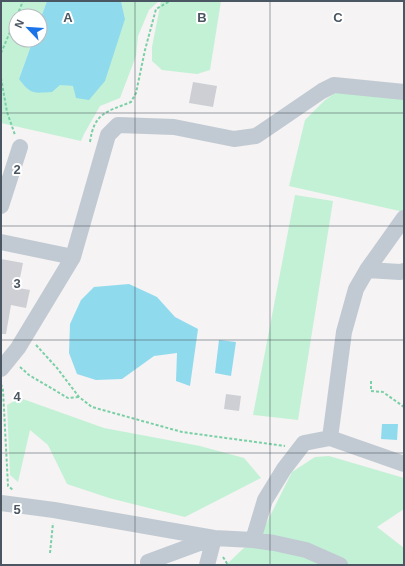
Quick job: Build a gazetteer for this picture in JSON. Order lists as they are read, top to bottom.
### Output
{
  "north": "top left",
  "grid": {
    "columns": ["A", "B", "C"],
    "rows": [
      "2",
      "3",
      "4",
      "5"
    ]
  }
}
